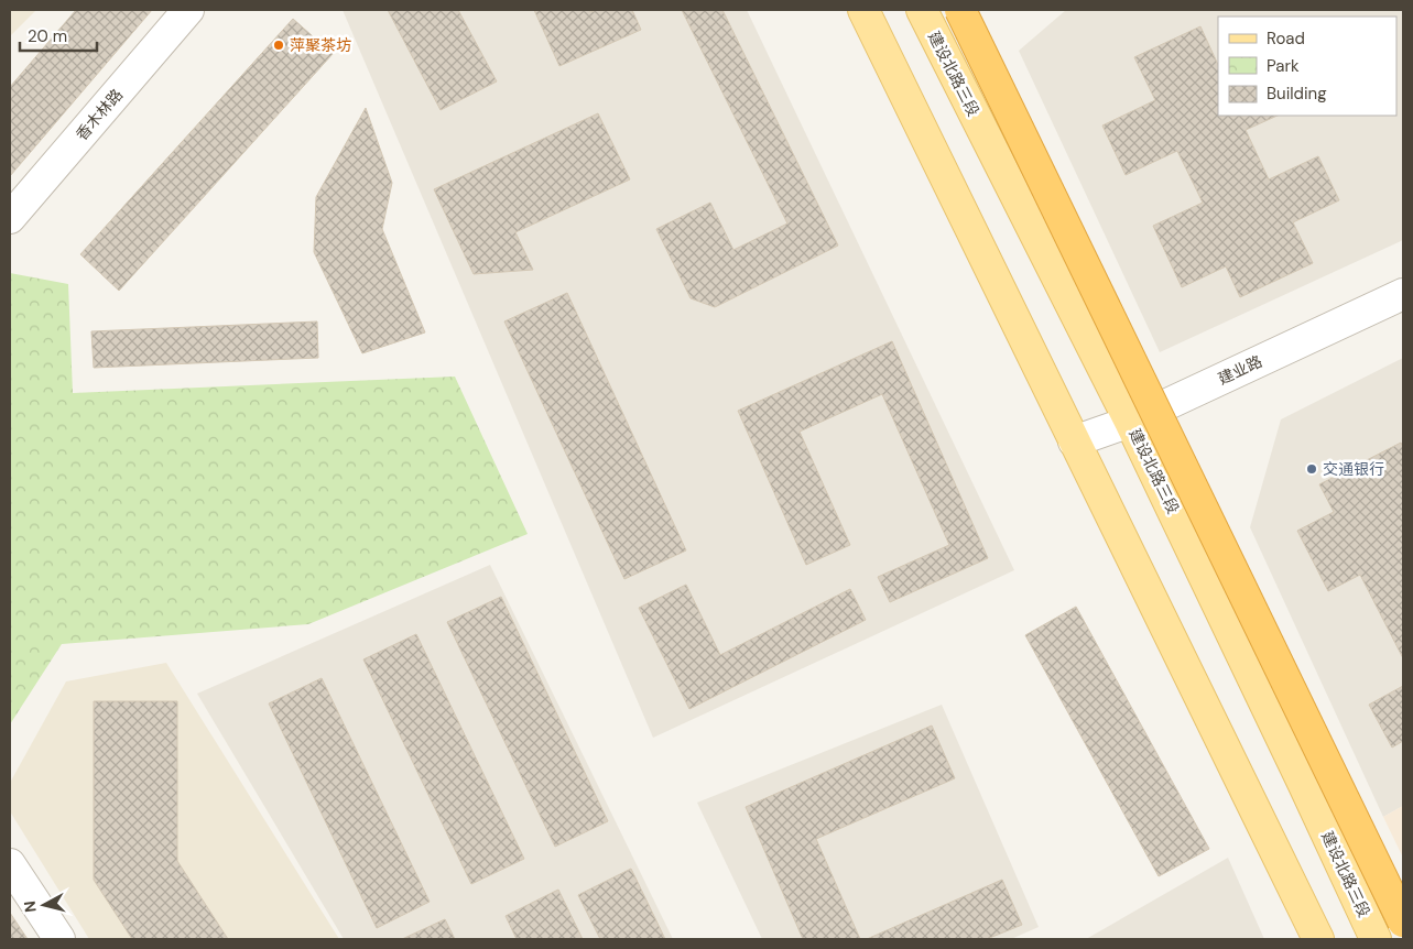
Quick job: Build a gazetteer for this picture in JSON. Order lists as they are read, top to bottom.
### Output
{
  "streets": {
    "main road": ["建设北路三段"],
    "street": ["香木林路", "建业路"]
  },
  "crossings": [
    ["建设北路三段", "建业路"]
  ],
  "places": ["萍聚茶坊", "交通银行"],
  "legend": ["Road", "Park", "Building"],
  "scale_bar": "20 m",
  "north": "left"
}
